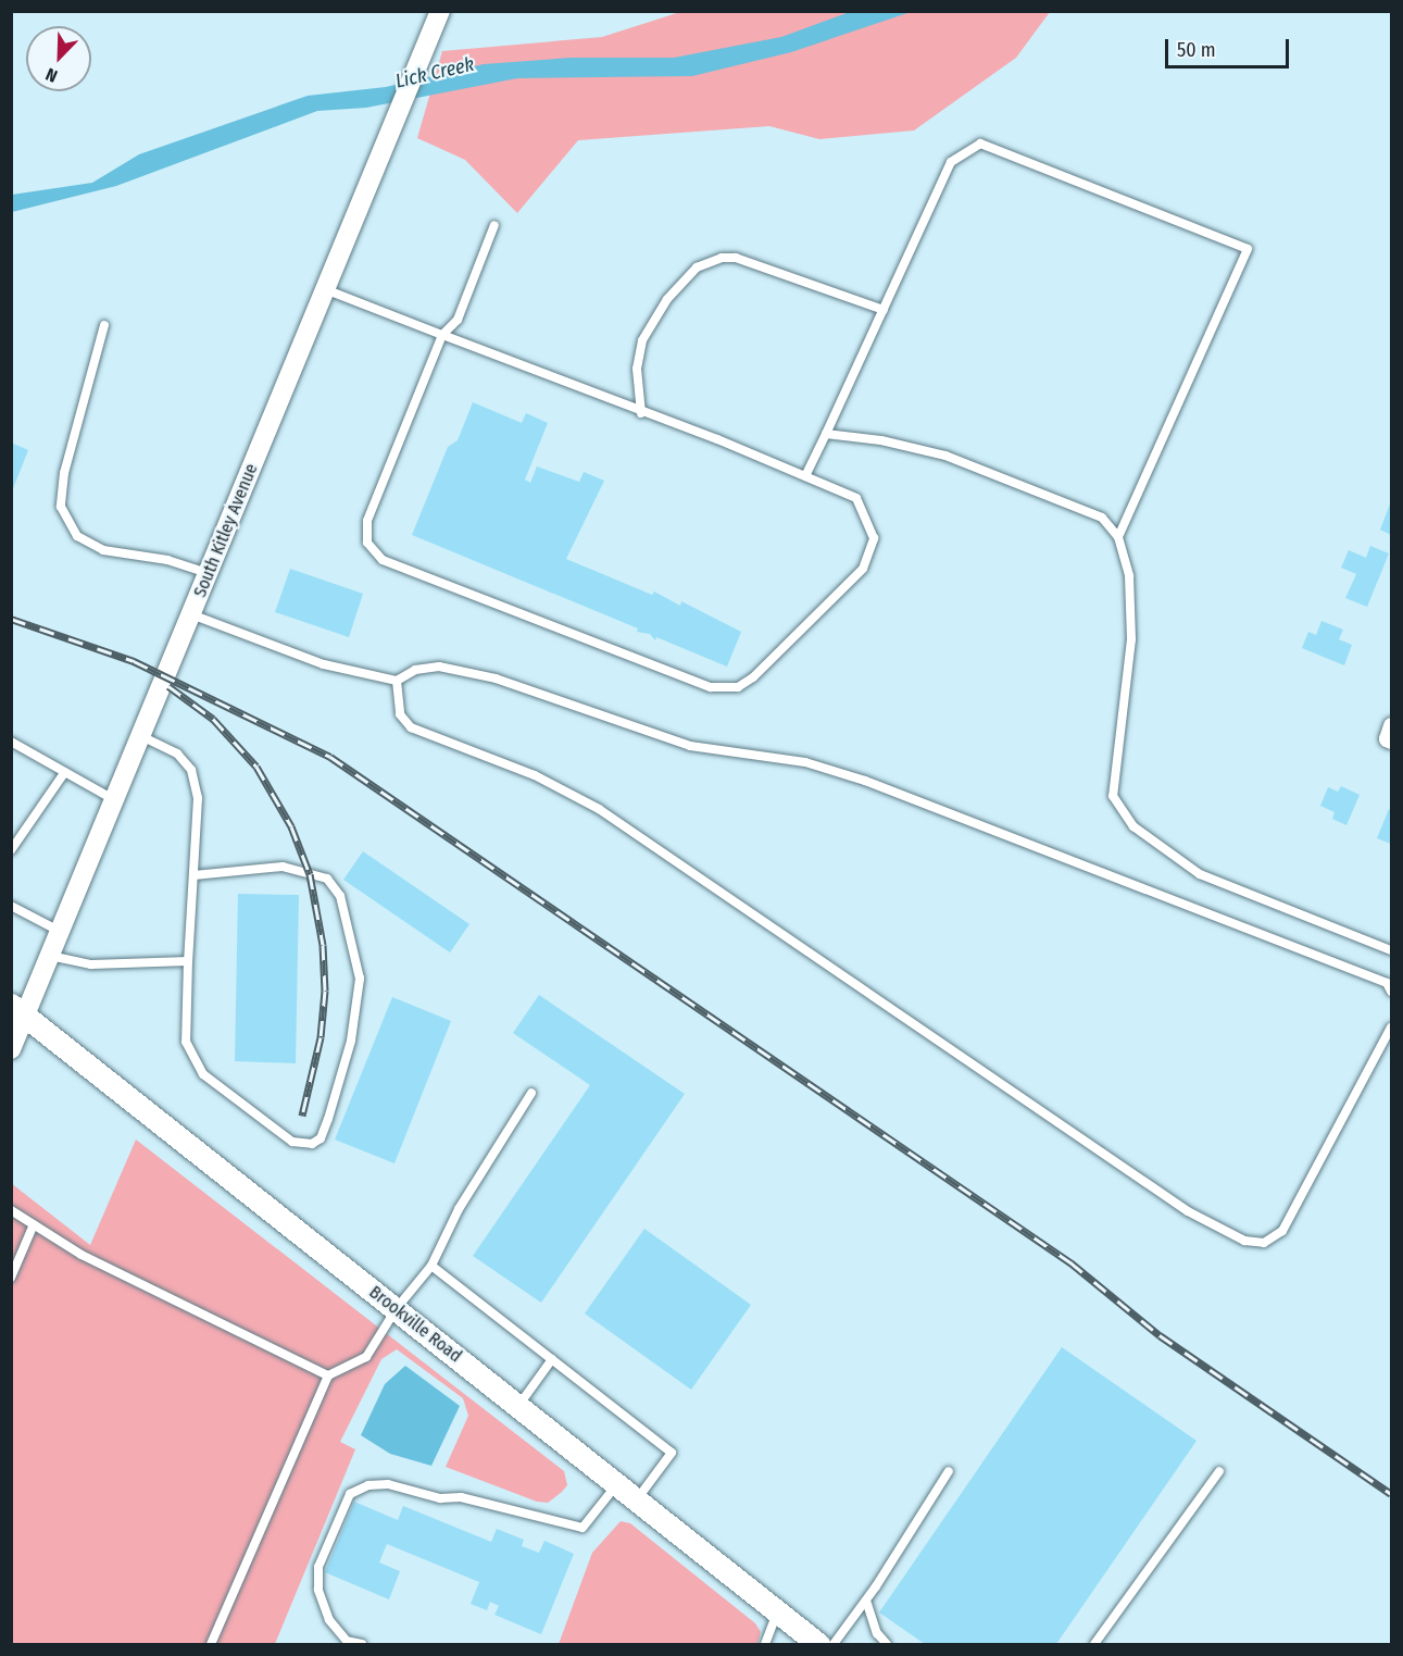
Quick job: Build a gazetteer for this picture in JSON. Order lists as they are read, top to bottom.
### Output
{
  "streets": {
    "main road": ["Brookville Road"],
    "street": ["South Kitley Avenue"]
  },
  "crossings": [
    ["South Kitley Avenue", "Brookville Road"]
  ],
  "water": ["Lick Creek"],
  "scale_bar": "50 m",
  "north": "bottom left"
}
